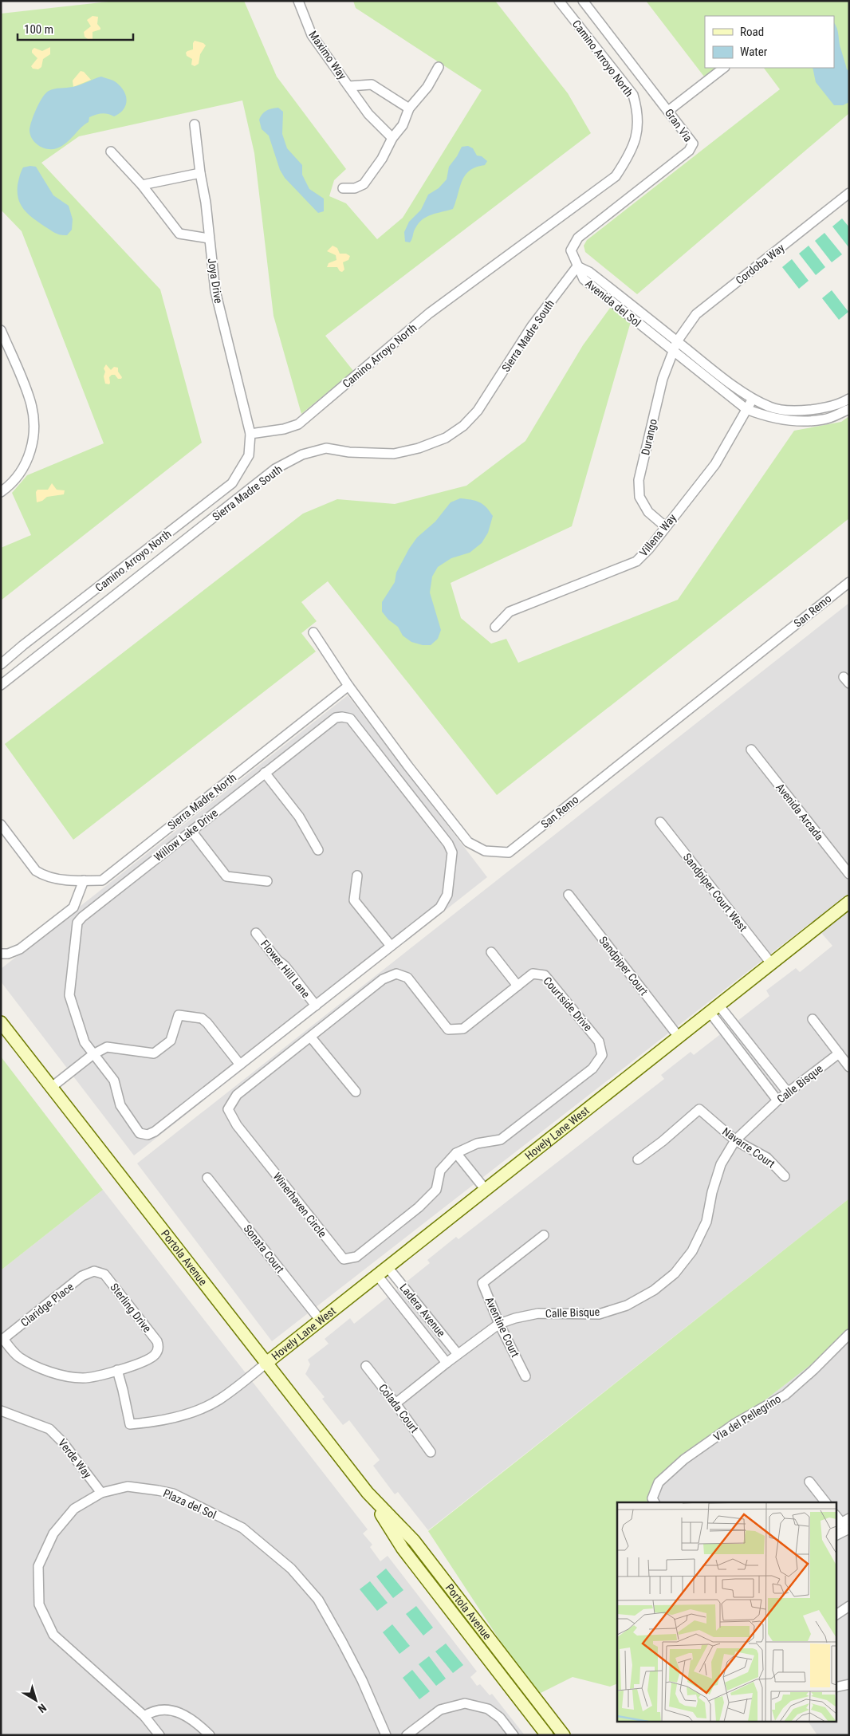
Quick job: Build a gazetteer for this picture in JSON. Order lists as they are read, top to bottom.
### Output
{
  "streets": {
    "main road": ["Hovely Lane West", "Portola Avenue"],
    "street": [
      "Maximo Way",
      "Camino Arroyo North",
      "Gran Via",
      "Cordoba Way",
      "Joya Drive",
      "Avenida del Sol",
      "Sierra Madre South",
      "Durango",
      "Villena Way",
      "San Remo",
      "Sierra Madre North",
      "Avenida Arcada",
      "Willow Lake Drive",
      "Sandpiper Court West",
      "Sandpiper Court",
      "Flower Hill Lane",
      "Courtside Drive",
      "Calle Bisque",
      "Navarre Court",
      "Winerhaven Circle",
      "Sonata Court",
      "Claridge Place",
      "Sterling Drive",
      "Ladera Avenue",
      "Aventine Court",
      "Colada Court",
      "Via del Pellegrino",
      "Verde Way",
      "Plaza del Sol"
    ]
  },
  "crossings": [
    ["Camino Arroyo North", "Joya Drive"],
    ["Gran Via", "Avenida del Sol"],
    ["Gran Via", "Sierra Madre South"],
    ["Cordoba Way", "Avenida del Sol"],
    ["Cordoba Way", "Durango"],
    ["Avenida del Sol", "Sierra Madre South"],
    ["Avenida del Sol", "Durango"],
    ["Avenida del Sol", "Villena Way"],
    ["Durango", "Villena Way"],
    ["San Remo", "Sierra Madre North"],
    ["Willow Lake Drive", "Flower Hill Lane"],
    ["Sandpiper Court West", "Hovely Lane West"],
    ["Sandpiper Court", "Hovely Lane West"],
    ["Courtside Drive", "Winerhaven Circle"],
    ["Calle Bisque", "Navarre Court"],
    ["Calle Bisque", "Ladera Avenue"],
    ["Calle Bisque", "Aventine Court"],
    ["Calle Bisque", "Colada Court"],
    ["Hovely Lane West", "Sonata Court"],
    ["Hovely Lane West", "Portola Avenue"],
    ["Hovely Lane West", "Ladera Avenue"],
    ["Claridge Place", "Sterling Drive"],
    ["Verde Way", "Plaza del Sol"]
  ],
  "legend": ["Road", "Water"],
  "scale_bar": "100 m",
  "north": "bottom right"
}
